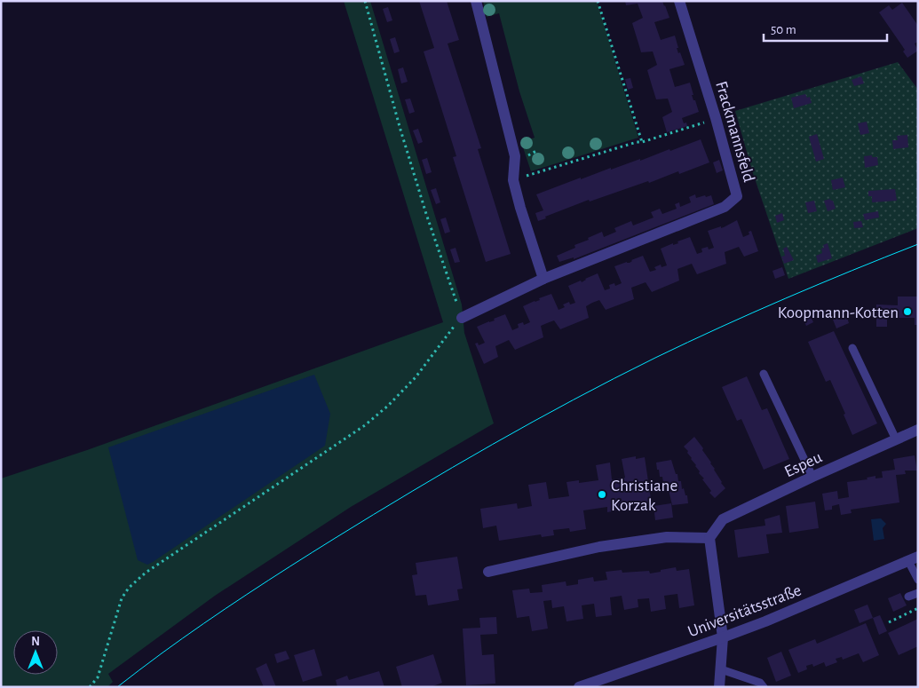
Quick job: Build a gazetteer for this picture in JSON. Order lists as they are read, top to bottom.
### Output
{
  "streets": {
    "street": ["Frackmannsfeld", "Espeu", "Universitätsstraße"]
  },
  "places": ["Koopmann-Kotten", "Christiane Korzak"],
  "scale_bar": "50 m",
  "north": "top"
}
